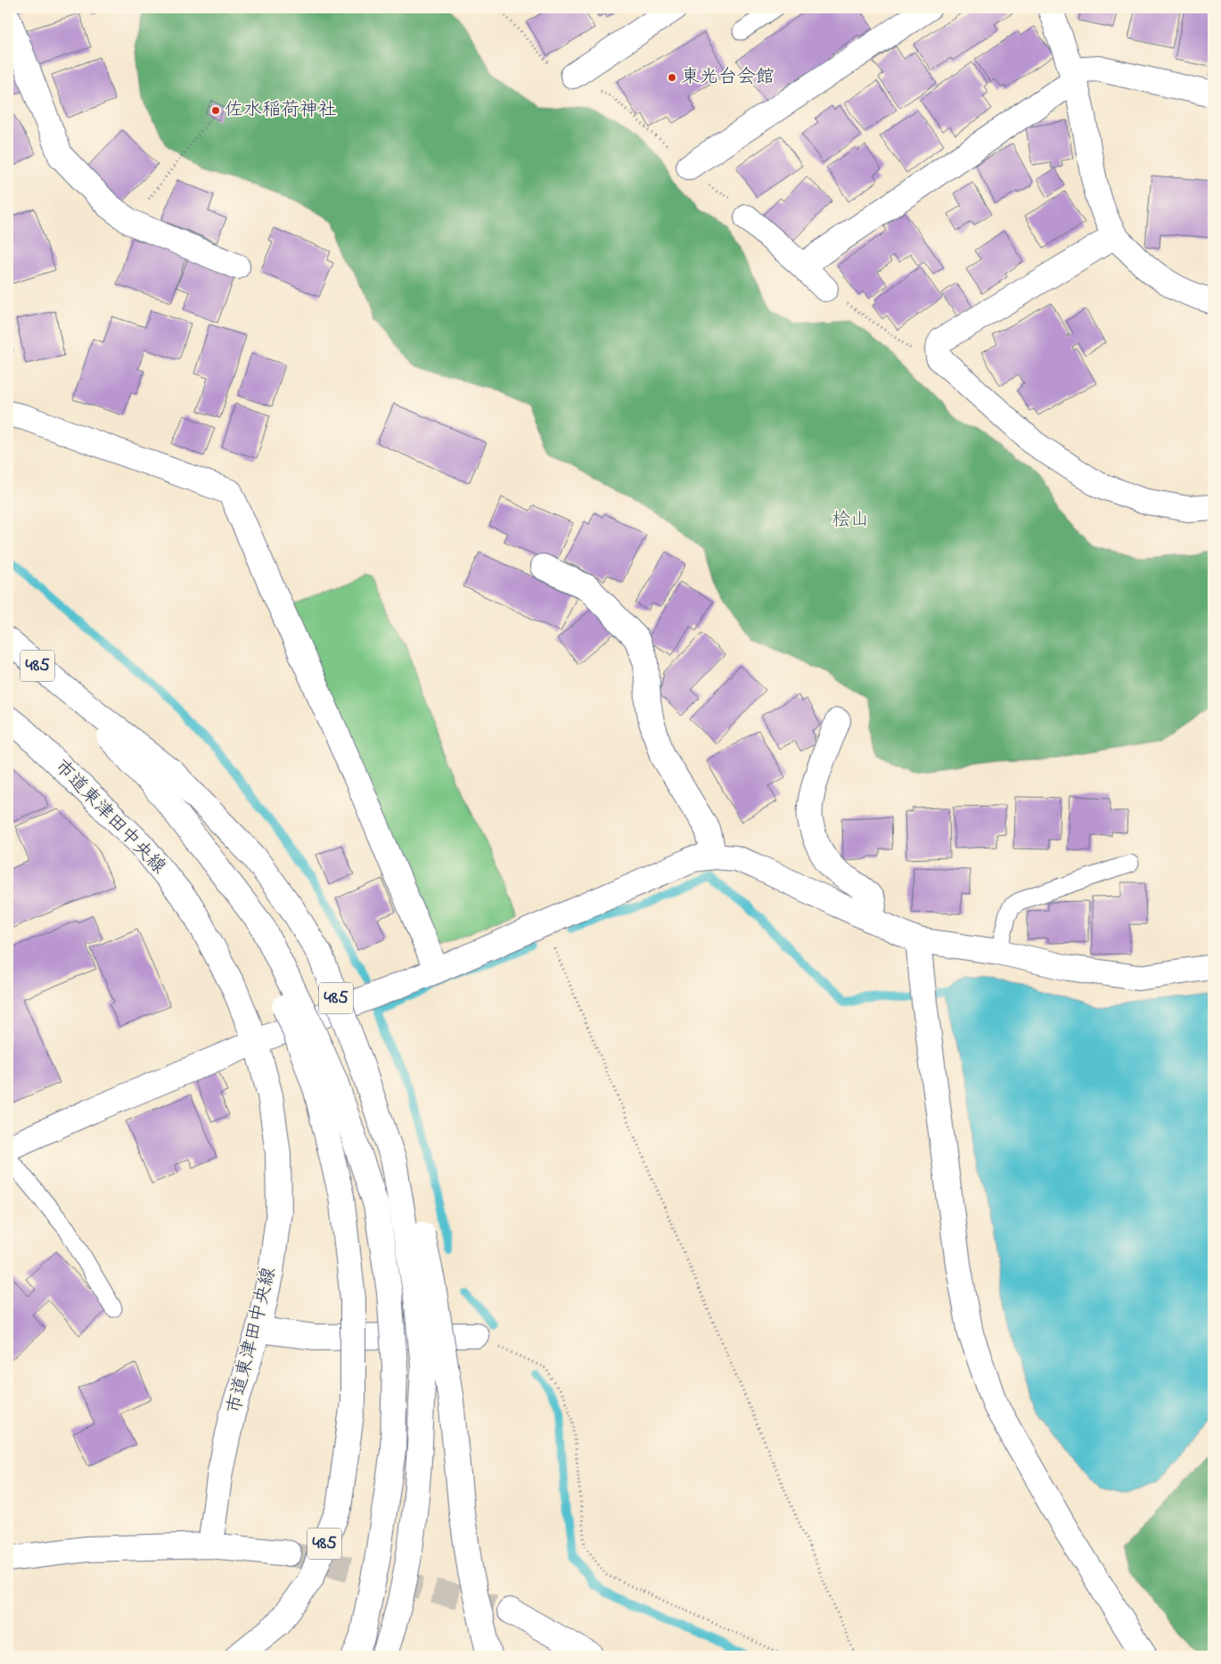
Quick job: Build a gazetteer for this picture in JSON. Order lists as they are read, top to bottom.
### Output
{
  "streets": {
    "main road": ["485", "市道東津田中央線"]
  },
  "parks": ["桧山"],
  "places": ["東光台会館", "佐水稲荷神社"]
}
